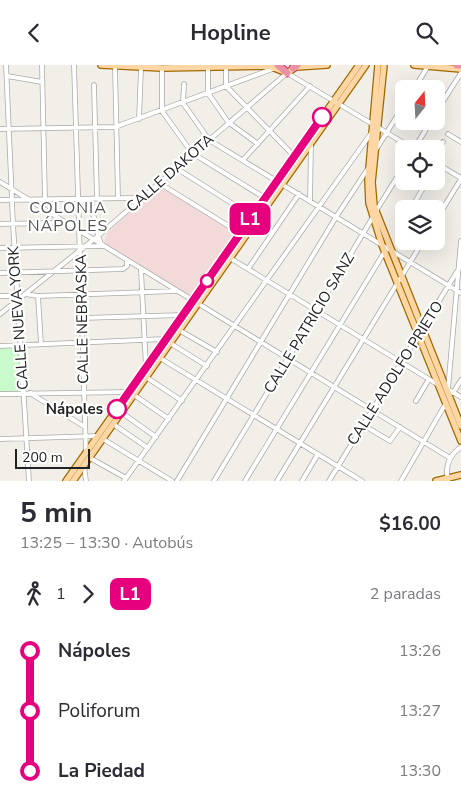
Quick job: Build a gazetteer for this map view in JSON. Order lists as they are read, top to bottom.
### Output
{
  "streets": {
    "street": [
      "CALLE DAKOTA",
      "CALLE NUEVA YORK",
      "CALLE NEBRASKA",
      "CALLE PATRICIO SANZ",
      "CALLE ADOLFO PRIETO"
    ]
  },
  "crossings": [
    ["CALLE DAKOTA", "CALLE NUEVA YORK"],
    ["CALLE DAKOTA", "CALLE NEBRASKA"]
  ],
  "districts": ["COLONIA NÁPOLES"],
  "places": ["Nápoles"],
  "lines": ["bus line L1"],
  "scale_bar": "200 m",
  "north": "top",
  "page": {
    "header": "Hopline",
    "on_map": "L1",
    "scale": "200 m",
    "heading": ["5 min", "13:25 – 13:30 · Autobús", "$16.00"],
    "legs": ["1", "L1", "2 paradas"],
    "list": [
      {
        "name": "Nápoles",
        "value": "13:26"
      },
      {
        "name": "Poliforum",
        "value": "13:27"
      },
      {
        "name": "La Piedad",
        "value": "13:30"
      }
    ]
  }
}
